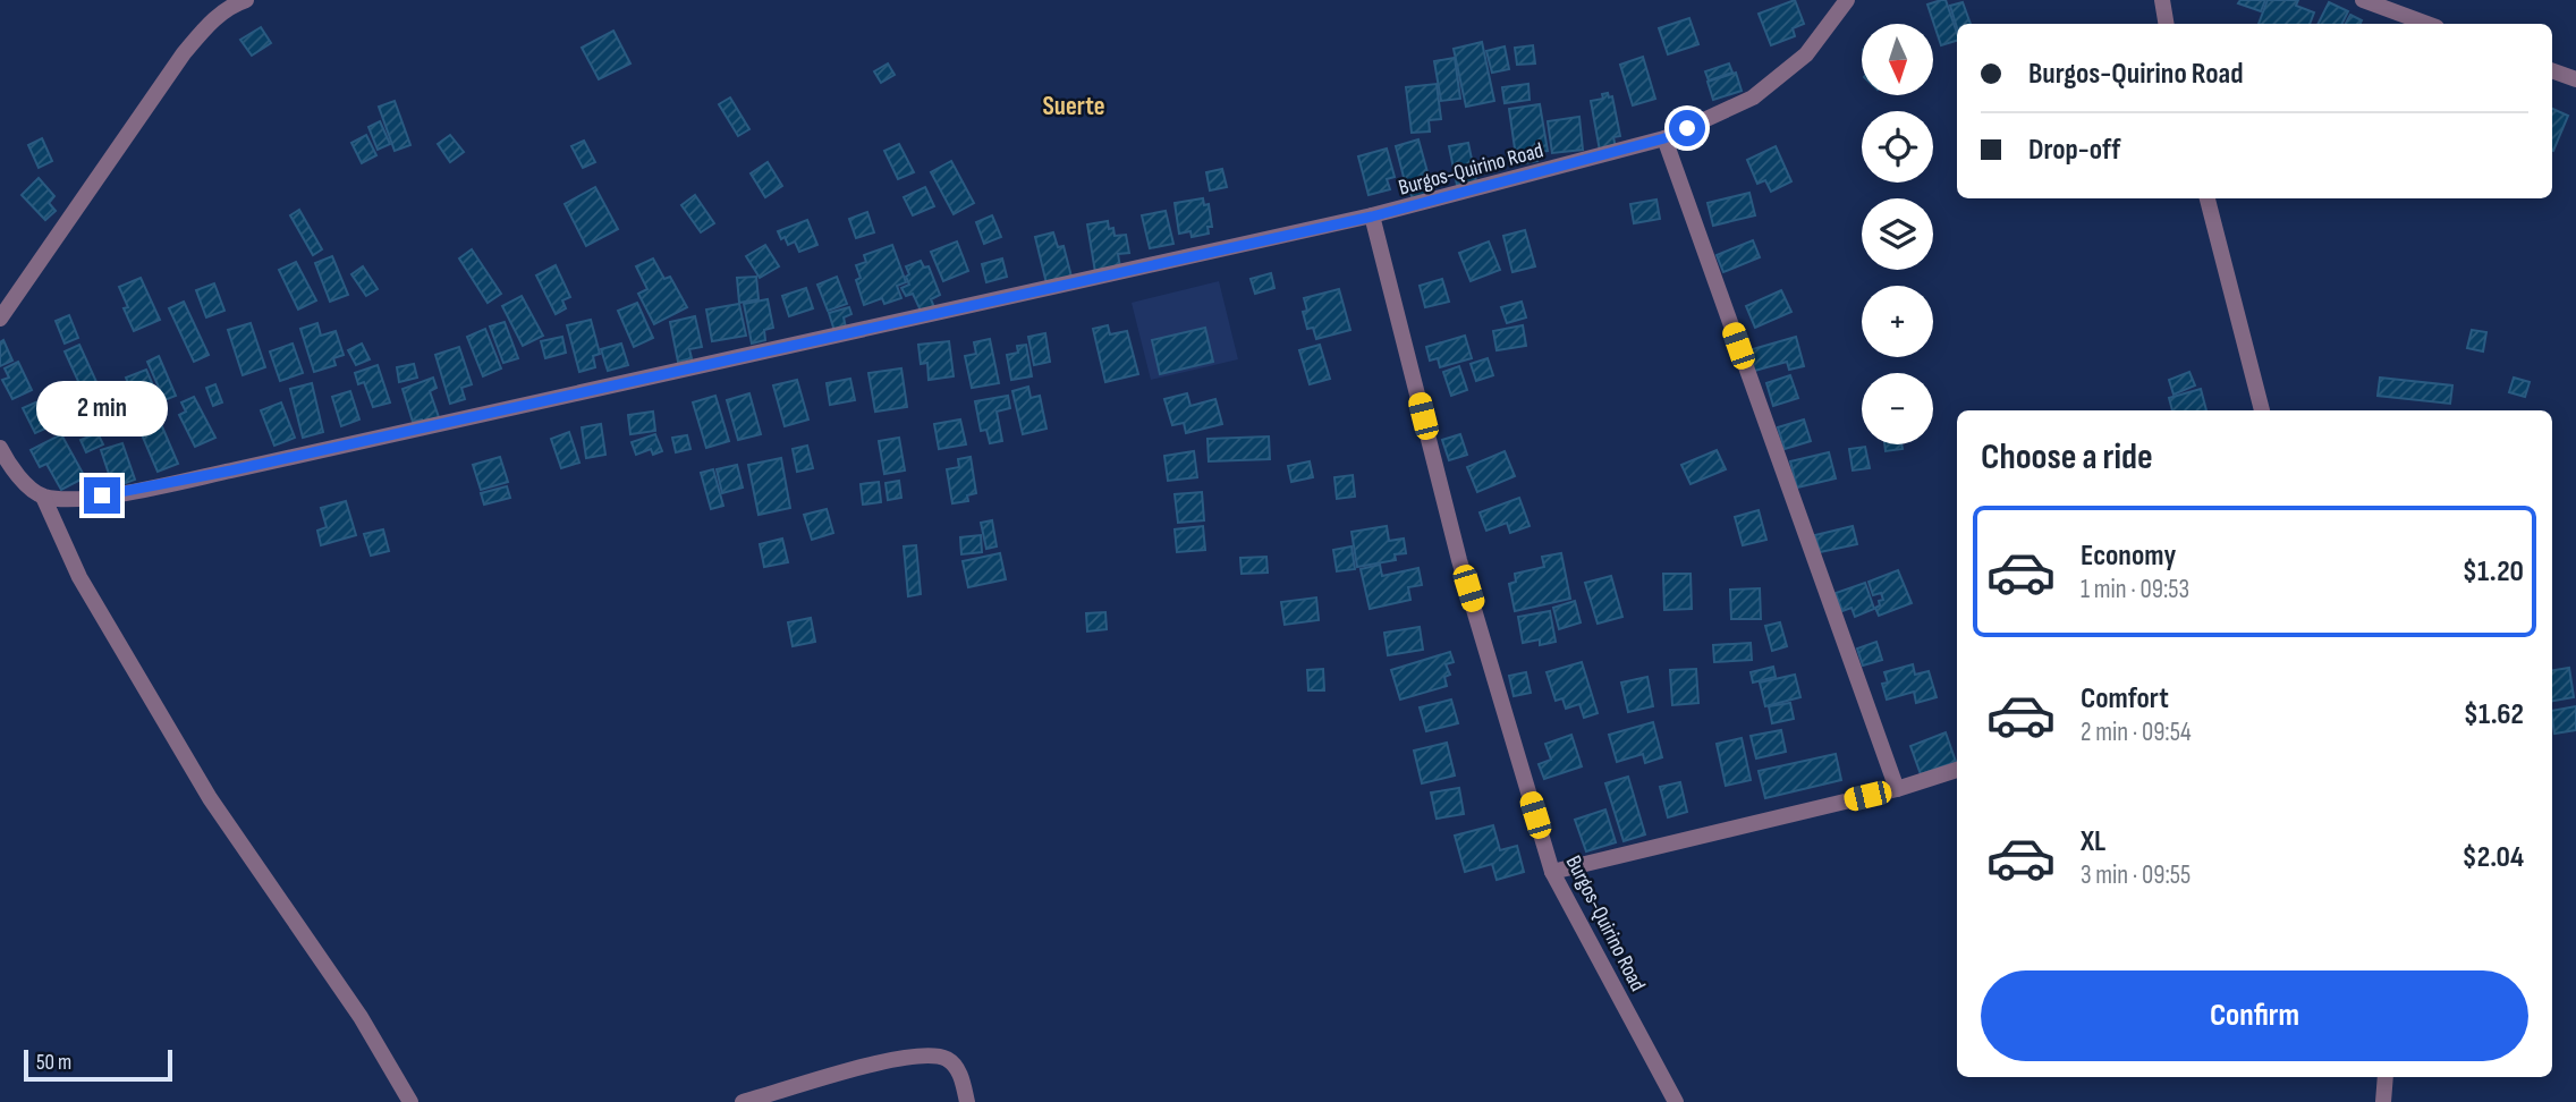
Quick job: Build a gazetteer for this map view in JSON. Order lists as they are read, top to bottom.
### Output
{
  "streets": {
    "street": ["Burgos-Quirino Road"]
  },
  "districts": ["Suerte"],
  "scale_bar": "50 m",
  "north": "bottom",
  "page": {
    "map_buttons": ["+", "−"],
    "banner": ["Burgos-Quirino Road", "Drop-off"],
    "bubble": "2 min",
    "heading": "Choose a ride",
    "list": [
      {
        "name": "Economy",
        "note": "1 min · 09:53",
        "value": "$1.20"
      },
      {
        "name": "Comfort",
        "note": "2 min · 09:54",
        "value": "$1.62"
      },
      {
        "name": "XL",
        "note": "3 min · 09:55",
        "value": "$2.04"
      }
    ],
    "buttons": "Confirm",
    "scale": "50 m"
  }
}
